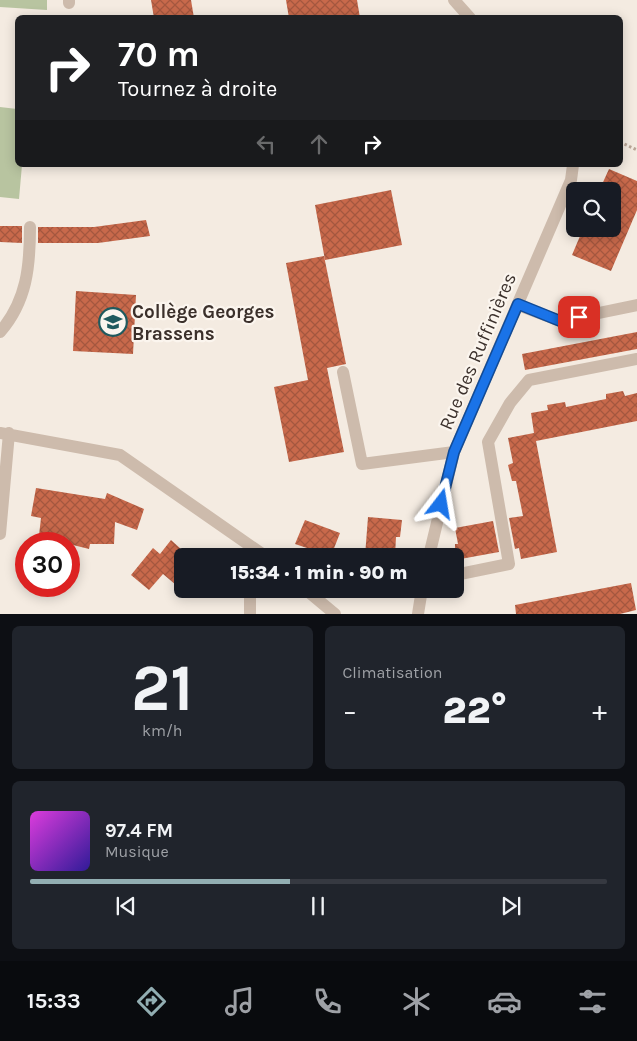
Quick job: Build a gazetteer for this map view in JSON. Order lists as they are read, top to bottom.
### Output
{
  "streets": {
    "street": ["Rue des Ruffinières"]
  },
  "places": {
    "school or university": ["Collège Georges Brassens"]
  },
  "page": {
    "turn": ["70 m", "Tournez à droite"],
    "limit": "30",
    "trip": "15:34 · 1 min · 90 m",
    "tile": [
      ["21", "km/h"],
      "Climatisation"
    ],
    "heat": ["−", "22°", "+"],
    "song": ["97.4 FM", "Musique"],
    "tabs": "15:33"
  }
}
